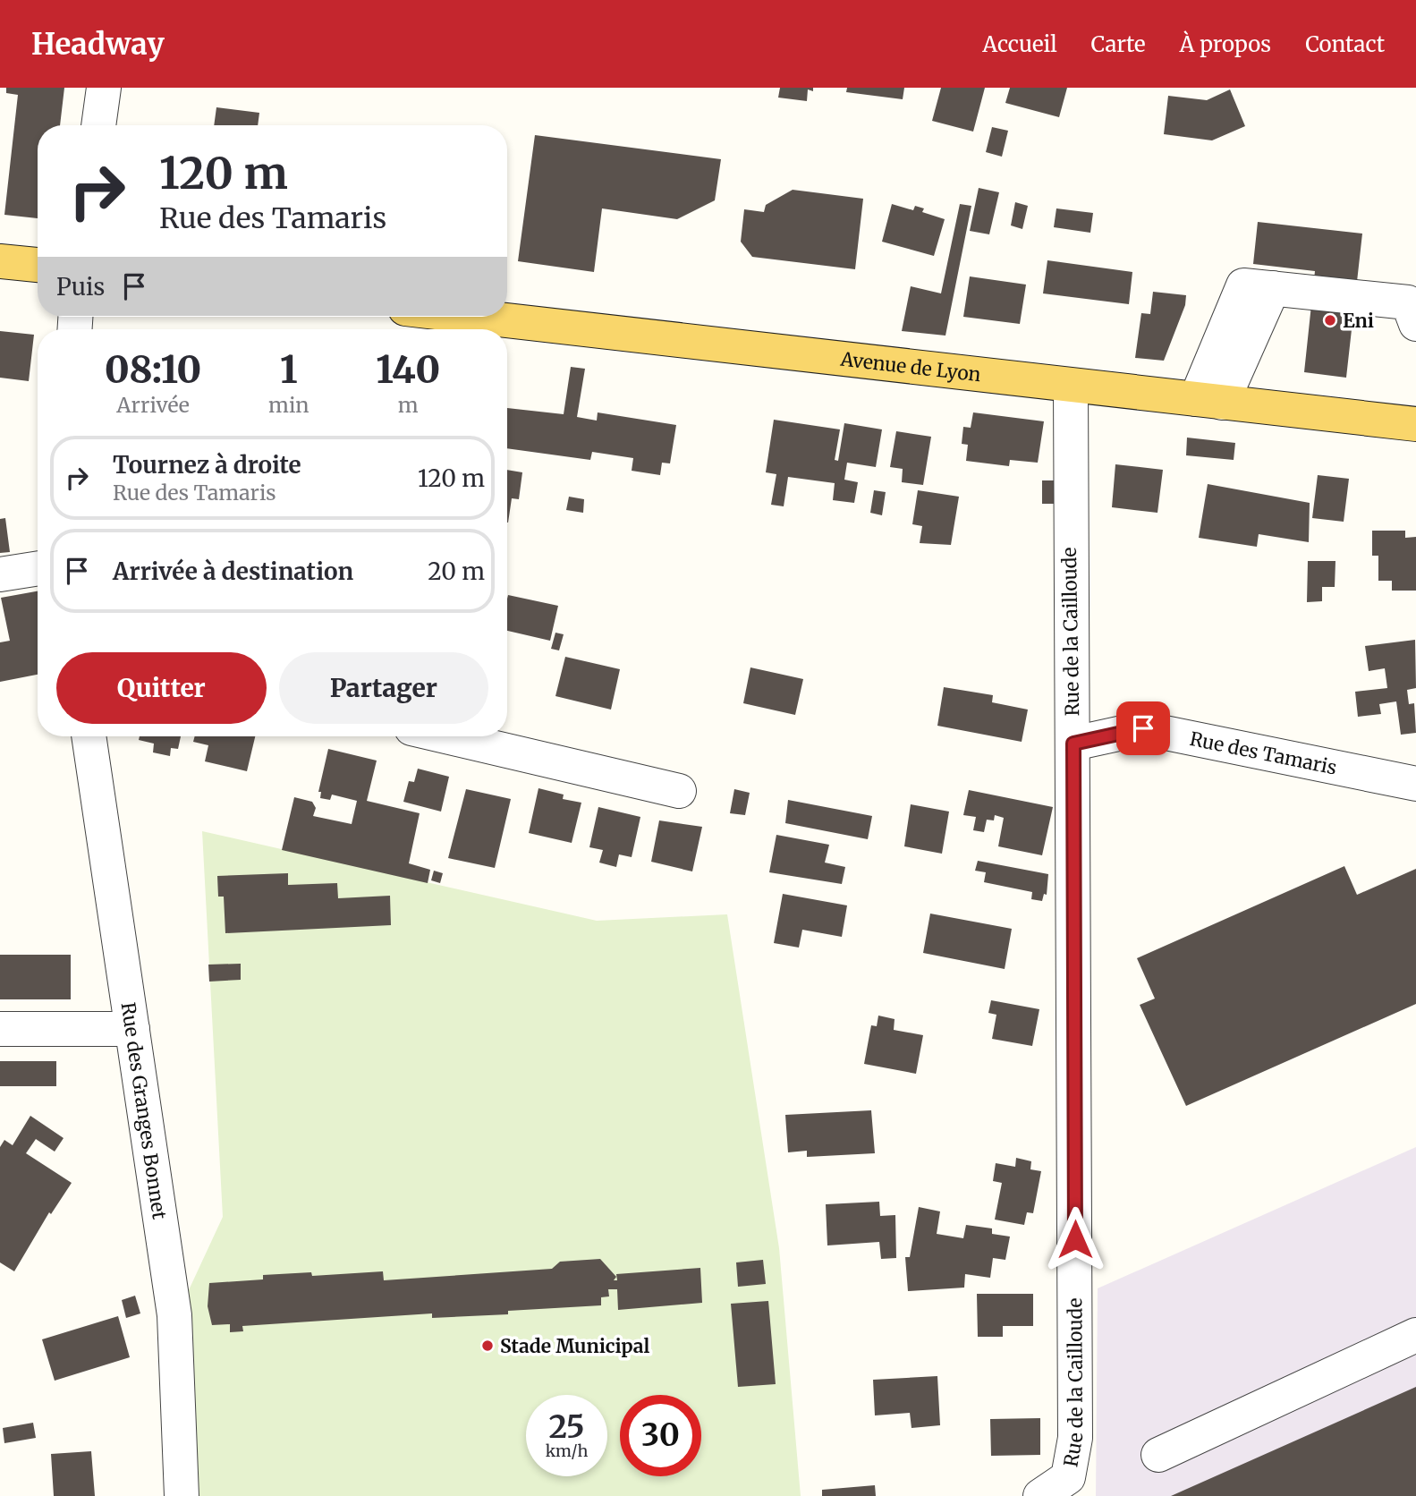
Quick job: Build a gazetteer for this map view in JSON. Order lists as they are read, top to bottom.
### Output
{
  "streets": {
    "main road": ["Avenue de Lyon"],
    "street": ["Rue de la Cailloude", "Rue des Tamaris", "Rue des Granges Bonnet"]
  },
  "crossings": [
    ["Avenue de Lyon", "Rue de la Cailloude"],
    ["Rue de la Cailloude", "Rue des Tamaris"]
  ],
  "places": ["Eni", "Stade Municipal"],
  "page": {
    "header": "Headway",
    "nav": [
      "Accueil",
      "Carte",
      "À propos",
      "Contact"
    ],
    "turn": ["120 m", "Rue des Tamaris"],
    "then": "Puis",
    "eta": [
      "08:10",
      "Arrivée",
      "1",
      "min",
      "140",
      "m"
    ],
    "list": [
      {
        "name": "Tournez à droite",
        "note": "Rue des Tamaris",
        "value": "120 m"
      },
      {
        "name": "Arrivée à destination",
        "value": "20 m"
      }
    ],
    "buttons": ["Quitter", "Partager"],
    "speed": "25 km/h",
    "limit": "30"
  }
}
